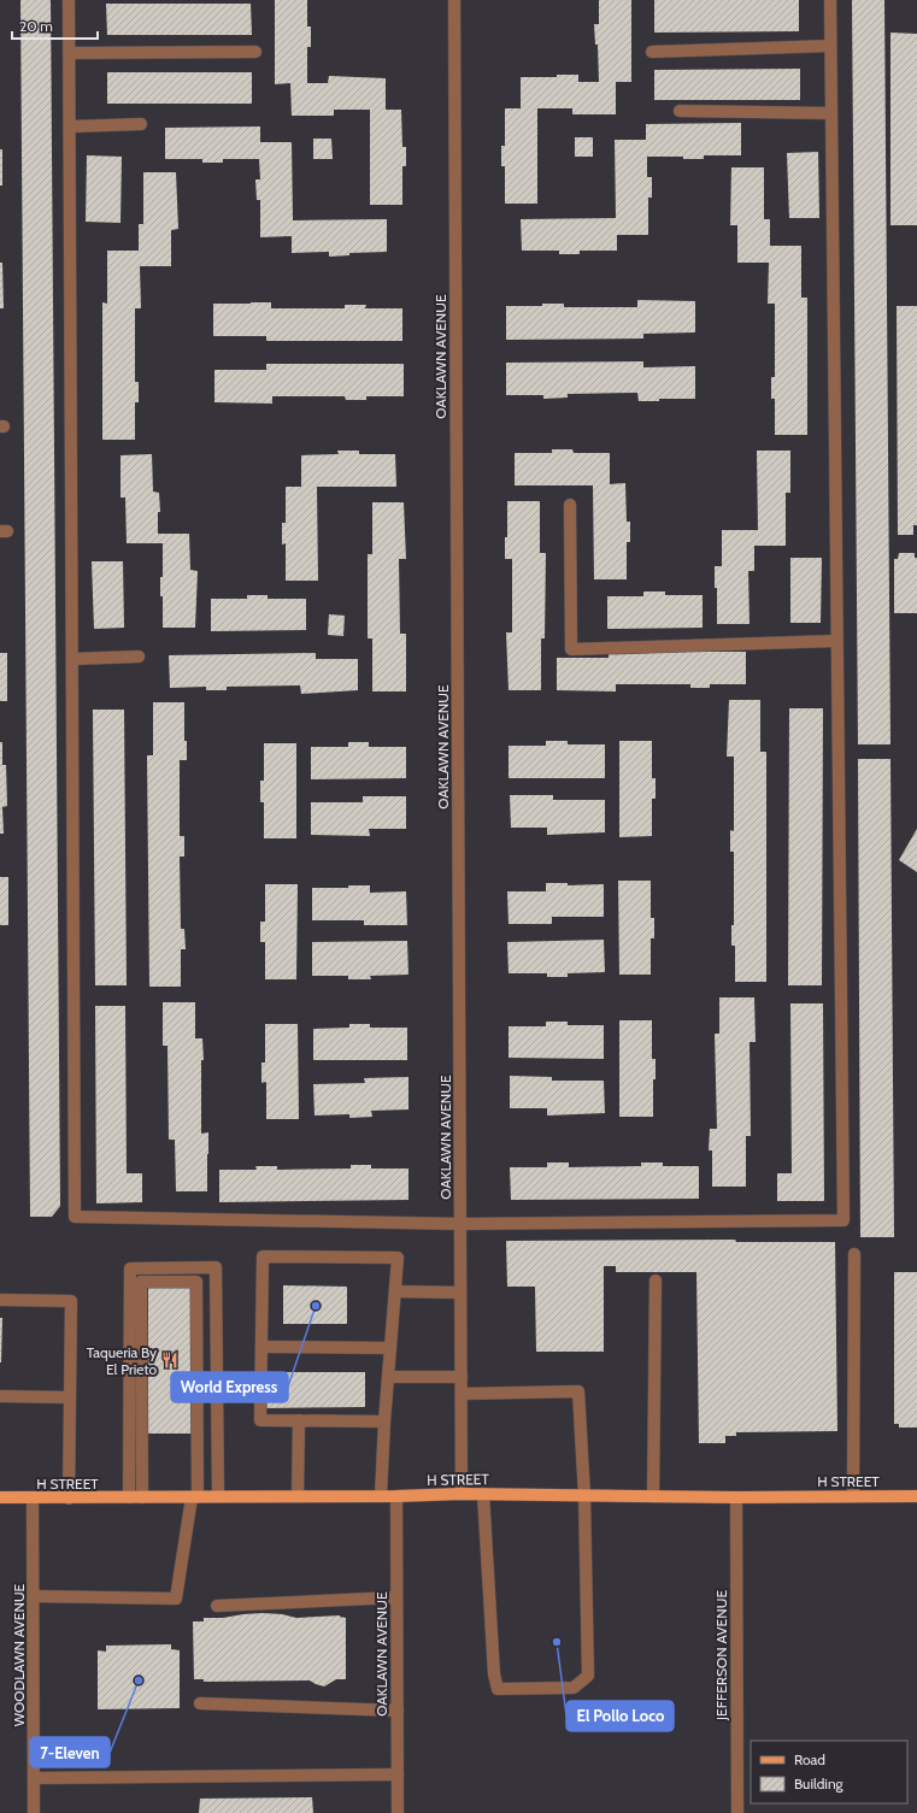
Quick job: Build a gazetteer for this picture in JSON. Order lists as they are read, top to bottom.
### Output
{
  "streets": {
    "main road": ["H STREET"],
    "street": ["OAKLAWN AVENUE", "WOODLAWN AVENUE", "JEFFERSON AVENUE"]
  },
  "crossings": [
    ["OAKLAWN AVENUE", "H STREET"],
    ["H STREET", "WOODLAWN AVENUE"],
    ["H STREET", "JEFFERSON AVENUE"]
  ],
  "places": {
    "other": ["World Express", "El Pollo Loco", "7-Eleven"],
    "restaurant": ["Taqueria By El Prieto"]
  },
  "legend": ["Road", "Building"],
  "scale_bar": "20 m"
}
